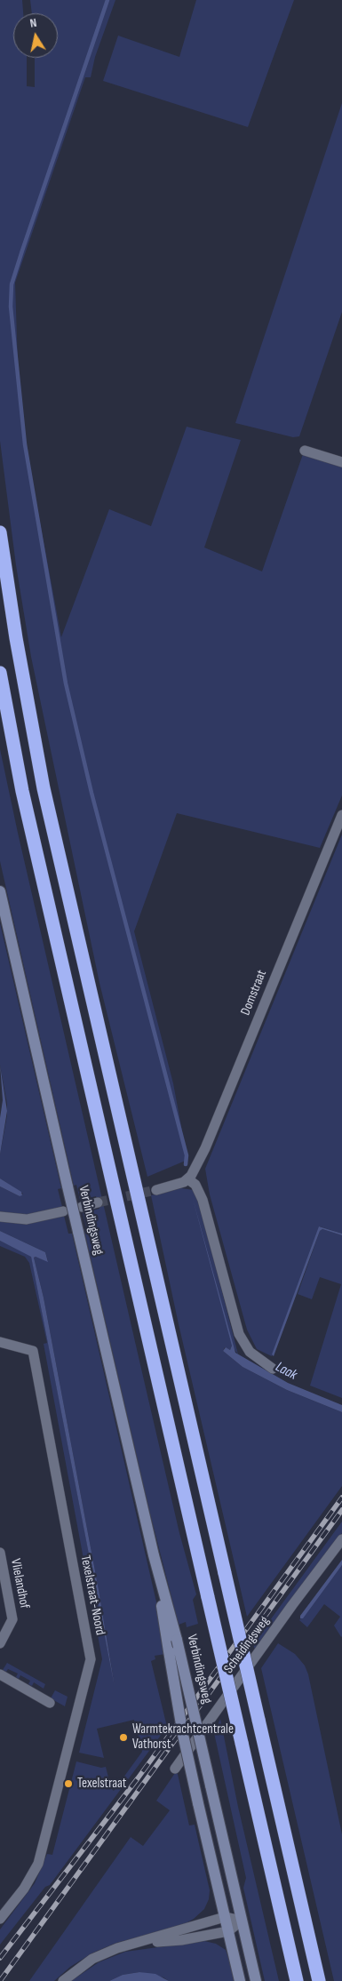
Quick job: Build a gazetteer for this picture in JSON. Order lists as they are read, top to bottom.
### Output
{
  "streets": {
    "main road": ["Verbindingsweg"],
    "street": [
      "Domstraat",
      "Vlielandhof",
      "Texelstraat-Noord",
      "Scheidingsweg"
    ]
  },
  "water": ["Laak"],
  "places": ["Warmtekrachtcentrale Vathorst", "Texelstraat"],
  "north": "top"
}
